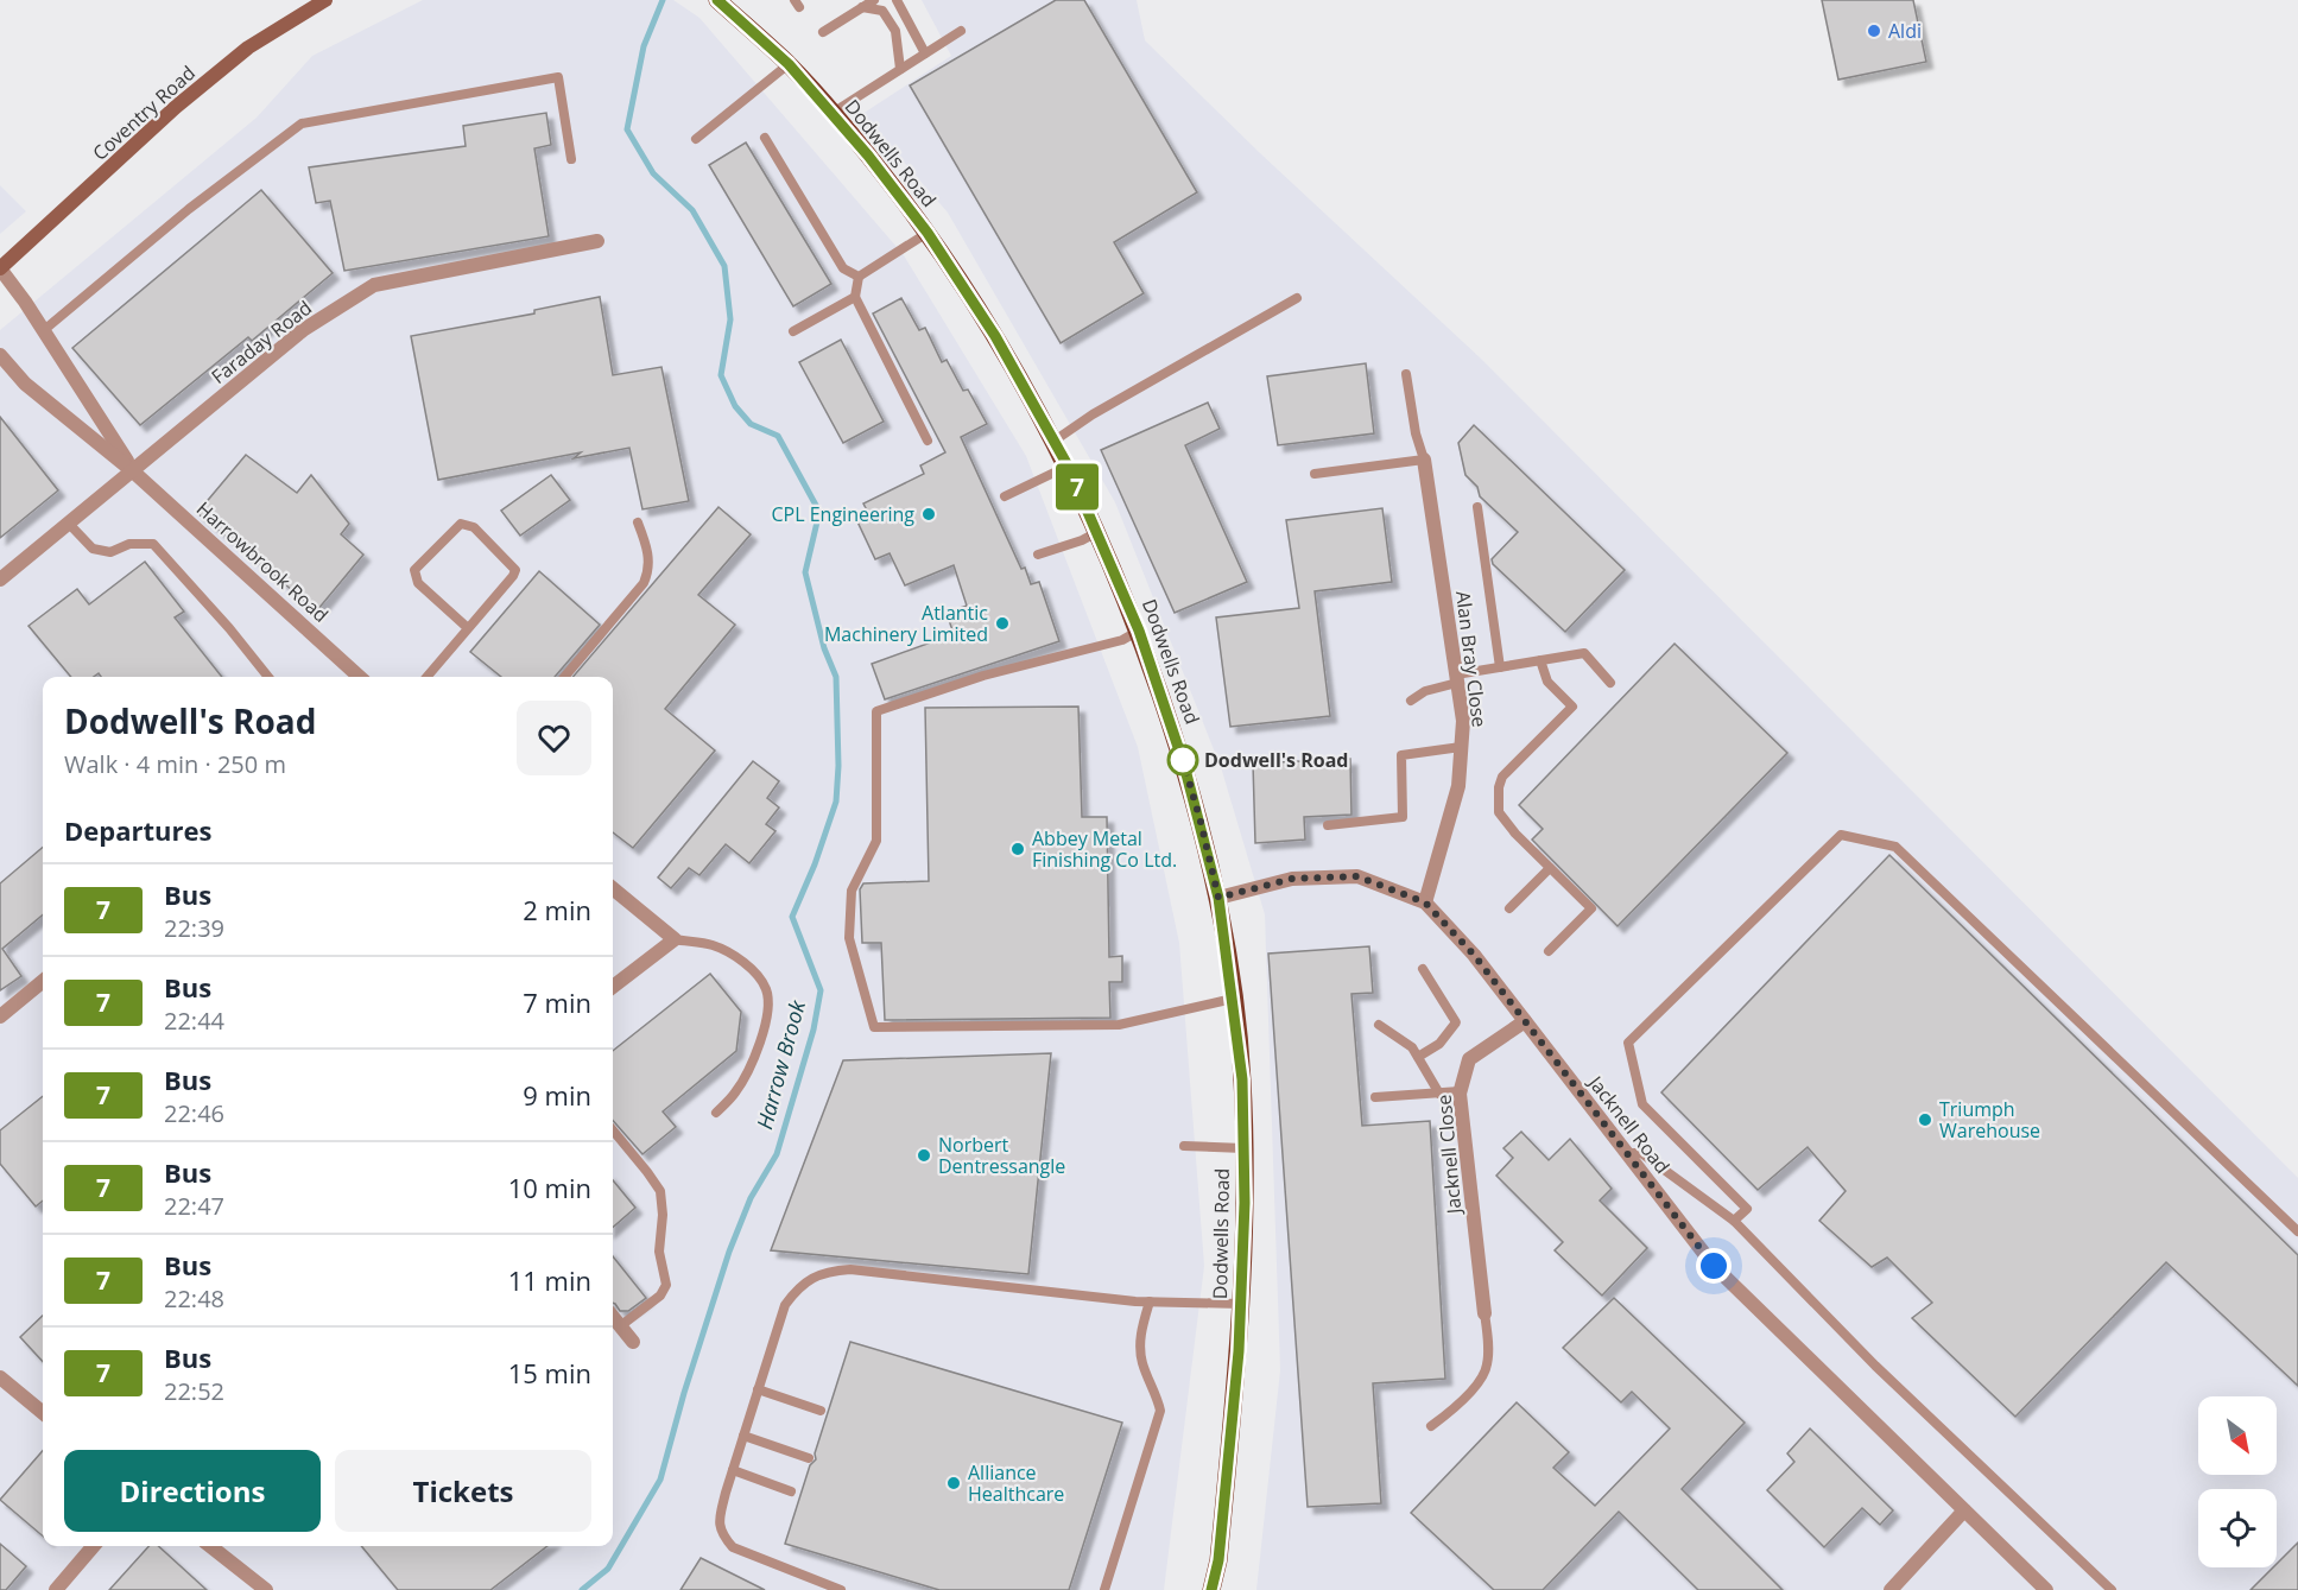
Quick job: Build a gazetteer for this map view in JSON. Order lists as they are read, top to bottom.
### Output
{
  "streets": {
    "main road": ["Coventry Road", "Dodwells Road"],
    "street": [
      "Faraday Road",
      "Harrowbrook Road",
      "Alan Bray Close",
      "Jacknell Road",
      "Jacknell Close"
    ]
  },
  "crossings": [
    ["Coventry Road", "Harrowbrook Road"],
    ["Dodwells Road", "Jacknell Road"],
    ["Faraday Road", "Harrowbrook Road"],
    ["Alan Bray Close", "Jacknell Road"],
    ["Jacknell Road", "Jacknell Close"]
  ],
  "water": ["Harrow Brook"],
  "places": [
    "Aldi",
    "CPL Engineering",
    "Atlantic Machinery Limited",
    "Dodwell's Road",
    "Abbey Metal Finishing Co Ltd.",
    "Triumph Warehouse",
    "Norbert Dentressangle",
    "Alliance Healthcare"
  ],
  "lines": ["bus line 7"],
  "north": "bottom right",
  "page": {
    "on_map": "7",
    "heading": [
      ["Dodwell's Road", "Walk · 4 min · 250 m"],
      "Departures"
    ],
    "list": [
      {
        "mark": "7",
        "name": "Bus",
        "note": "22:39",
        "value": "2 min"
      },
      {
        "mark": "7",
        "name": "Bus",
        "note": "22:44",
        "value": "7 min"
      },
      {
        "mark": "7",
        "name": "Bus",
        "note": "22:46",
        "value": "9 min"
      },
      {
        "mark": "7",
        "name": "Bus",
        "note": "22:47",
        "value": "10 min"
      },
      {
        "mark": "7",
        "name": "Bus",
        "note": "22:48",
        "value": "11 min"
      },
      {
        "mark": "7",
        "name": "Bus",
        "note": "22:52",
        "value": "15 min"
      }
    ],
    "buttons": ["Directions", "Tickets"]
  }
}
